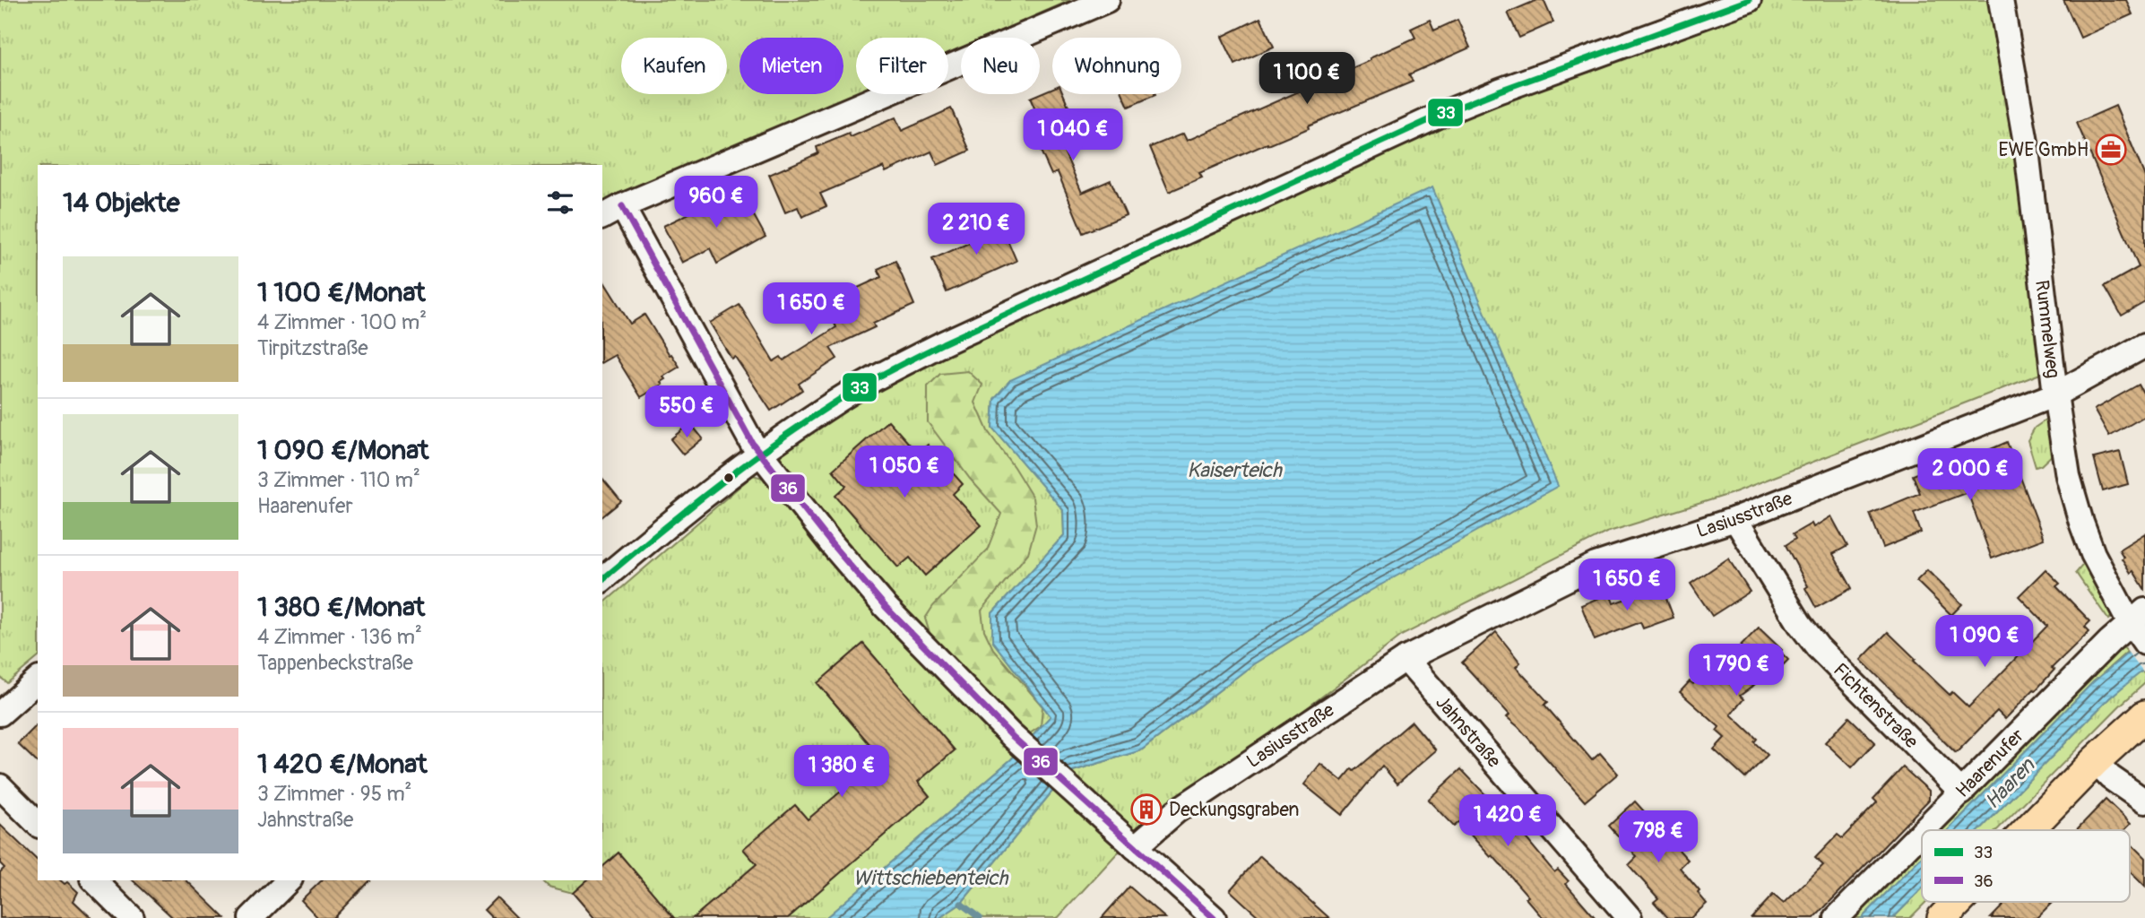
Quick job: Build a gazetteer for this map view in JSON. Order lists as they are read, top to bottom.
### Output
{
  "streets": {
    "street": [
      "Rummelweg",
      "Lasiusstraße",
      "Fichtenstraße",
      "Jahnstraße",
      "Haarenufer"
    ]
  },
  "crossings": [
    ["Rummelweg", "Lasiusstraße"],
    ["Rummelweg", "Haarenufer"],
    ["Lasiusstraße", "Fichtenstraße"],
    ["Lasiusstraße", "Jahnstraße"],
    ["Fichtenstraße", "Haarenufer"]
  ],
  "water": ["Kaiserteich", "Haaren", "Wittschiebenteich"],
  "places": {
    "office": ["EWE GmbH"],
    "building": ["Deckungsgraben"]
  },
  "lines": ["transit line 33", "transit line 36"],
  "legend": ["33", "36"],
  "page": {
    "chip": [
      "Kaufen",
      "Mieten",
      "Filter",
      "Neu",
      "Wohnung"
    ],
    "price": [
      "1 100 €",
      "1 040 €",
      "960 €",
      "2 210 €",
      "1 650 €",
      "550 €",
      "1 050 €",
      "2 000 €",
      "1 650 €",
      "1 090 €",
      "1 790 €",
      "1 380 €",
      "1 420 €",
      "798 €"
    ],
    "heading": "14 Objekte",
    "list": [
      {
        "name": "1 100 €/Monat",
        "note": "4 Zimmer · 100 m² · Tirpitzstraße"
      },
      {
        "name": "1 090 €/Monat",
        "note": "3 Zimmer · 110 m² · Haarenufer"
      },
      {
        "name": "1 380 €/Monat",
        "note": "4 Zimmer · 136 m² · Tappenbeckstraße"
      },
      {
        "name": "1 420 €/Monat",
        "note": "3 Zimmer · 95 m² · Jahnstraße"
      }
    ]
  }
}
